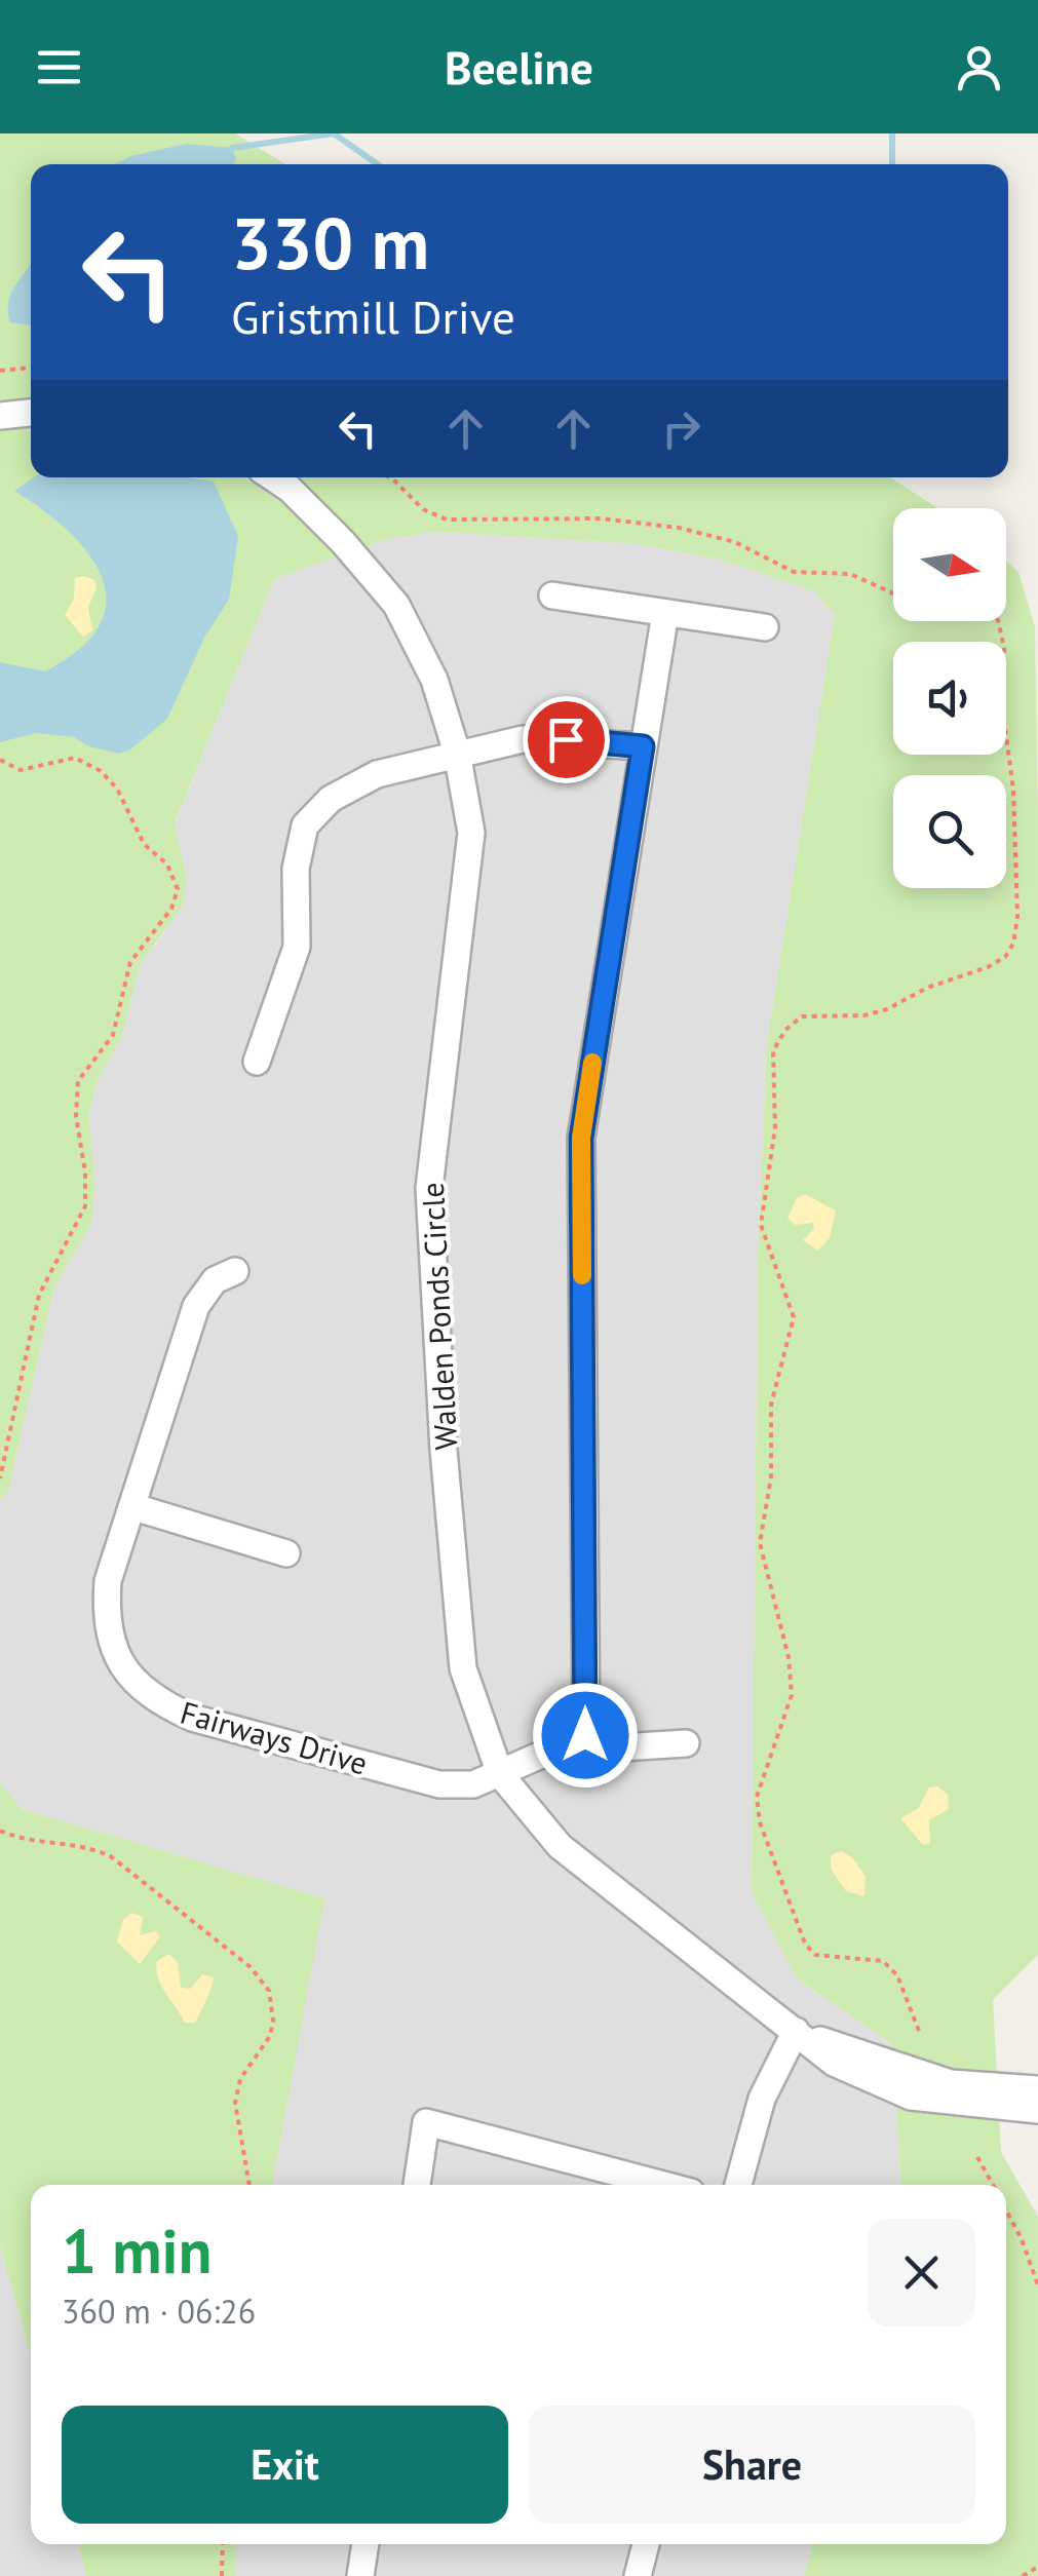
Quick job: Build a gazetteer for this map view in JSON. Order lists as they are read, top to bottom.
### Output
{
  "streets": {
    "street": ["Walden Ponds Circle", "Fairways Drive"]
  },
  "crossings": [
    ["Walden Ponds Circle", "Fairways Drive"]
  ],
  "north": "right",
  "page": {
    "header": "Beeline",
    "turn": ["330 m", "Gristmill Drive"],
    "heading": ["1 min", "360 m · 06:26"],
    "buttons": ["Exit", "Share"]
  }
}
